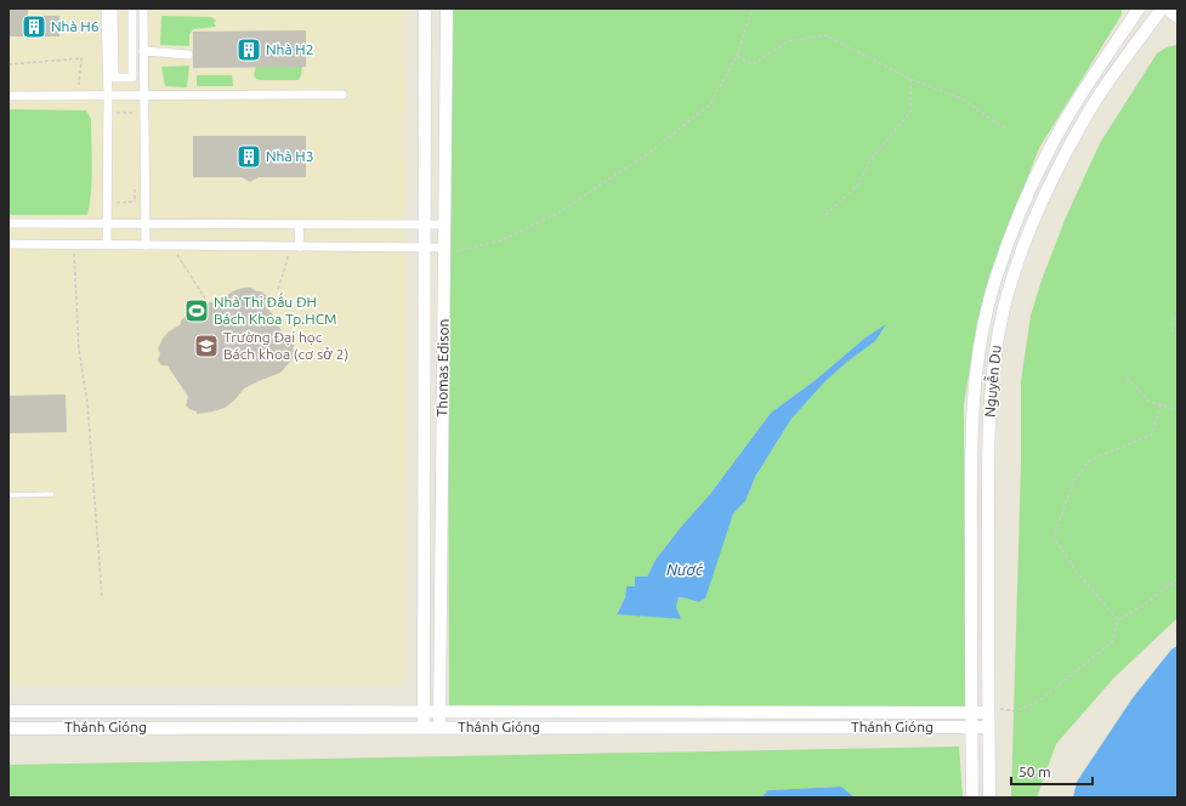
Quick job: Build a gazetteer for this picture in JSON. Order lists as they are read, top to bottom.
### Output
{
  "streets": {
    "street": ["Thomas Edison", "Nguyễn Du", "Thánh Gióng"]
  },
  "crossings": [
    ["Thomas Edison", "Thánh Gióng"],
    ["Nguyễn Du", "Thánh Gióng"]
  ],
  "water": ["Nước"],
  "places": {
    "building": ["Nhà H6", "Nhà H2", "Nhà H3"],
    "sports": ["Nhà Thi Đấu ĐH Bách Khoa Tp.HCM"],
    "school or university": ["Trường Đại học Bách khoa (cơ sở 2)"]
  },
  "scale_bar": "50 m"
}
